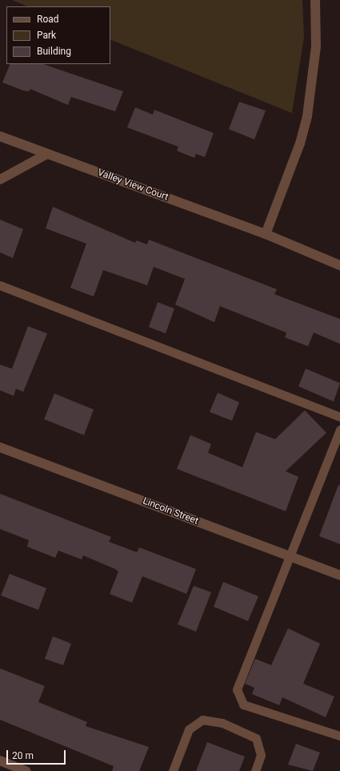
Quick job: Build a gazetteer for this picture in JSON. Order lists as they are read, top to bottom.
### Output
{
  "streets": {
    "street": ["Valley View Court", "Lincoln Street"]
  },
  "legend": ["Road", "Park", "Building"],
  "scale_bar": "20 m"
}
